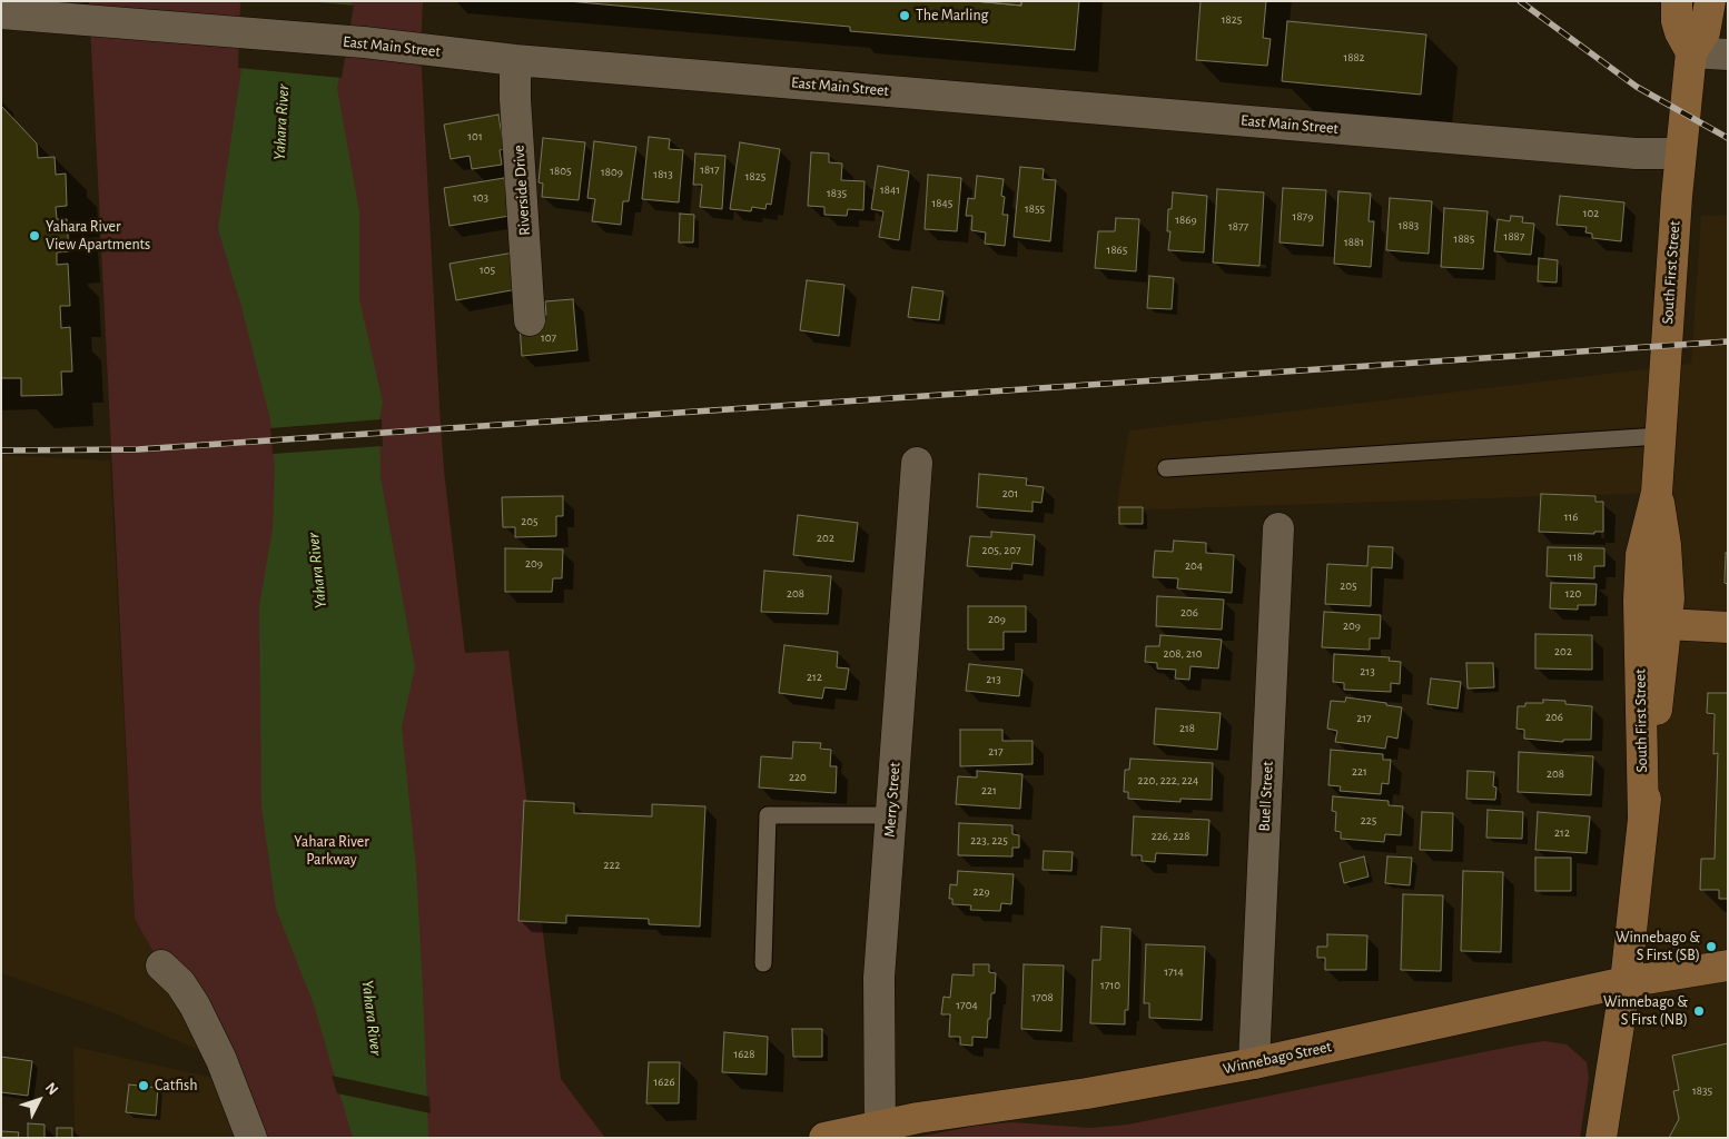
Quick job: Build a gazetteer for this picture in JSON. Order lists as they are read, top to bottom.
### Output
{
  "streets": {
    "street": [
      "East Main Street",
      "Riverside Drive",
      "South First Street",
      "Buell Street",
      "Merry Street",
      "Winnebago Street"
    ]
  },
  "crossings": [
    ["East Main Street", "Riverside Drive"],
    ["East Main Street", "South First Street"],
    ["South First Street", "Winnebago Street"],
    ["Buell Street", "Winnebago Street"],
    ["Merry Street", "Winnebago Street"]
  ],
  "water": ["Yahara River"],
  "parks": ["Yahara River Parkway"],
  "places": [
    "The Marling",
    "Yahara River View Apartments",
    "Winnebago & S First (SB)",
    "Winnebago & S First (NB)",
    "Catfish"
  ],
  "house_numbers": [
    "1825",
    "1882",
    "101",
    "1817",
    "1805",
    "1809",
    "1813",
    "1825",
    "1841",
    "1835",
    "103",
    "1845",
    "1855",
    "102",
    "1879",
    "1869",
    "1883",
    "1877",
    "1887",
    "1885",
    "1881",
    "1865",
    "105",
    "107",
    "201",
    "116",
    "205",
    "202",
    "205, 207",
    "118",
    "209",
    "204",
    "205",
    "208",
    "120",
    "206",
    "209",
    "209",
    "202",
    "208, 210",
    "213",
    "212",
    "213",
    "206",
    "217",
    "218",
    "217",
    "221",
    "208",
    "220",
    "220, 222, 224",
    "221",
    "225",
    "212",
    "226, 228",
    "223, 225",
    "222",
    "229",
    "1714",
    "1710",
    "1708",
    "1704",
    "1628",
    "1626",
    "1835"
  ],
  "north": "top right"
}
